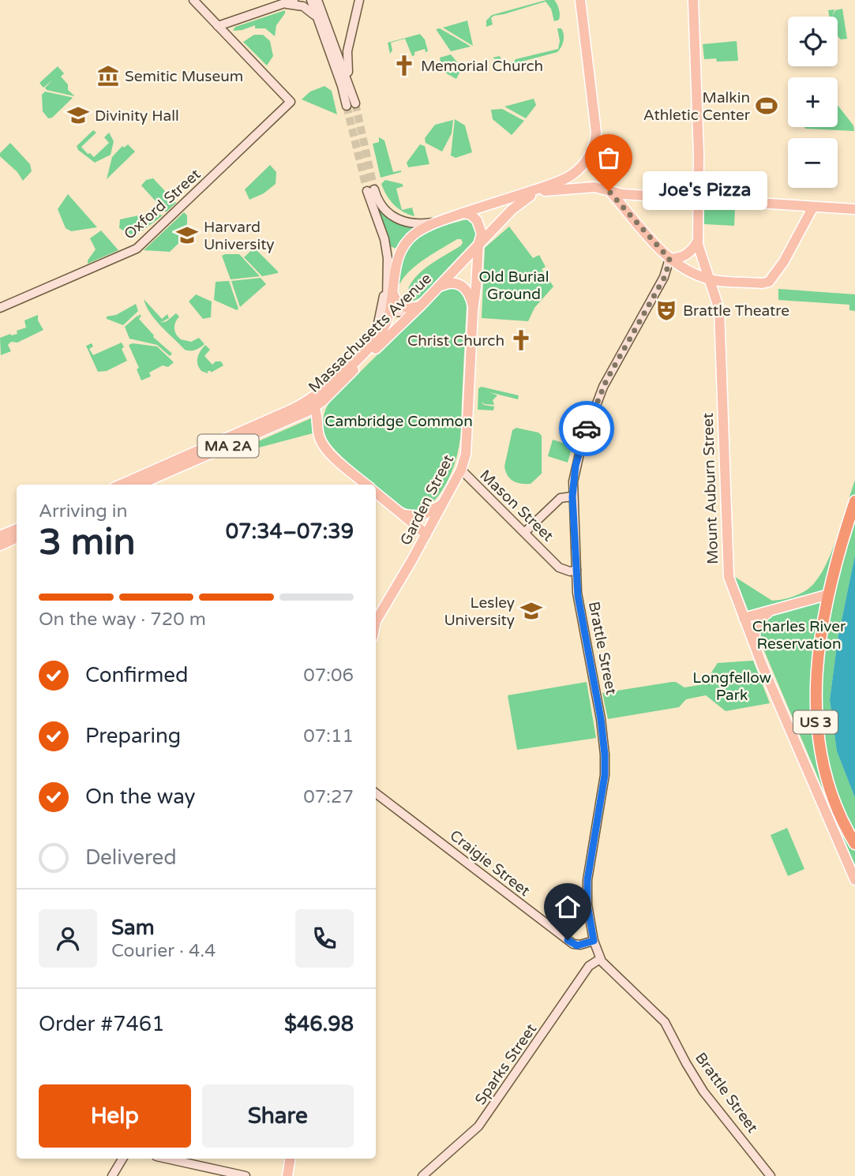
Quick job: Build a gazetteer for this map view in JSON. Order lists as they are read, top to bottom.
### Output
{
  "streets": {
    "highway": ["US 3"],
    "main road": [
      "Oxford Street",
      "Massachusetts Avenue",
      "MA 2A",
      "Mount Auburn Street",
      "Garden Street",
      "Mason Street",
      "Brattle Street",
      "Craigie Street",
      "Sparks Street"
    ]
  },
  "crossings": [
    ["Massachusetts Avenue", "MA 2A"],
    ["Massachusetts Avenue", "Garden Street"],
    ["MA 2A", "Garden Street"],
    ["Garden Street", "Mason Street"],
    ["Mason Street", "Brattle Street"],
    ["Brattle Street", "Craigie Street"],
    ["Brattle Street", "Sparks Street"]
  ],
  "parks": [
    "Old Burial Ground",
    "Cambridge Common",
    "Charles River Reservation",
    "Longfellow Park"
  ],
  "places": {
    "church": ["Memorial Church", "Christ Church"],
    "museum": ["Semitic Museum"],
    "sports": ["Malkin Athletic Center"],
    "school or university": ["Divinity Hall", "Harvard University", "Lesley University"],
    "other": ["Joe's Pizza"],
    "theatre": ["Brattle Theatre"]
  },
  "page": {
    "map_buttons": ["+", "−"],
    "bubble": "Joe's Pizza",
    "heading": ["3 min", "Arriving in", "07:34–07:39"],
    "panel": [
      "Sam",
      "Courier · 4.4",
      "Order #7461",
      "$46.98"
    ],
    "bar": "On the way · 720 m",
    "list": [
      ["Confirmed", "07:06"],
      ["Preparing", "07:11"],
      ["On the way", "07:27"],
      "Delivered"
    ],
    "buttons": ["Help", "Share"]
  }
}
